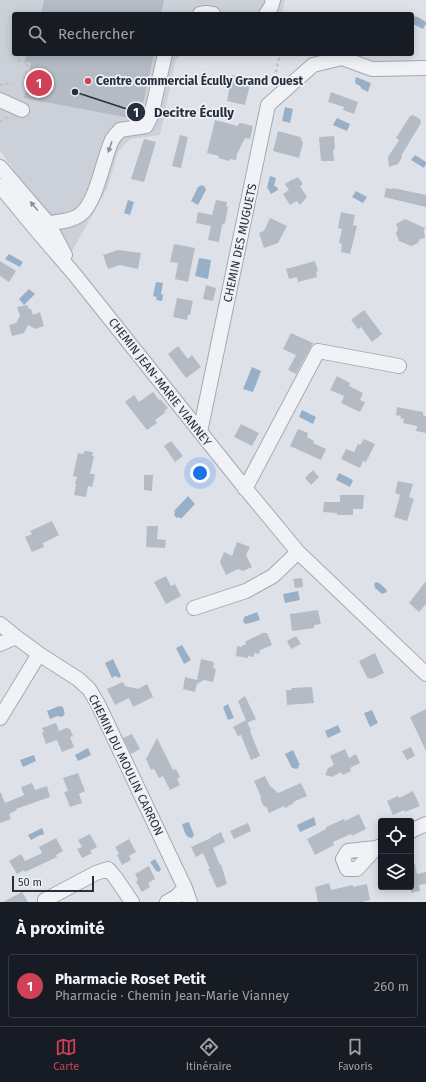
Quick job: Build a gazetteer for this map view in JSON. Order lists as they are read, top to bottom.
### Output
{
  "streets": {
    "street": ["CHEMIN DES MUGUETS", "CHEMIN JEAN-MARIE VIANNEY", "CHEMIN DU MOULIN CARRON"]
  },
  "crossings": [
    ["CHEMIN DES MUGUETS", "CHEMIN JEAN-MARIE VIANNEY"]
  ],
  "places": ["Centre commercial Écully Grand Ouest", "Decitre Écully"],
  "scale_bar": "50 m",
  "page": {
    "search": "Rechercher",
    "pins": "1",
    "scale": "50 m",
    "heading": "À proximité",
    "list": [
      {
        "mark": "1",
        "name": "Pharmacie Roset Petit",
        "note": "Pharmacie · Chemin Jean-Marie Vianney",
        "value": "260 m"
      }
    ],
    "nav": ["Carte", "Itinéraire", "Favoris"]
  }
}
